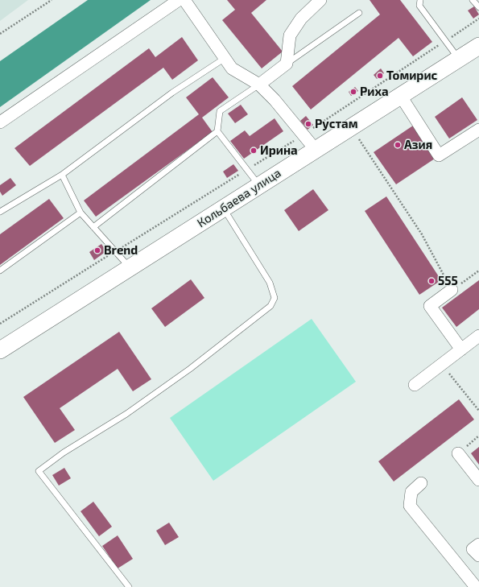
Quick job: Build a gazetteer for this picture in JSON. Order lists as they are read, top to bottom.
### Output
{
  "streets": {
    "main road": ["Кольбаева улица"]
  },
  "places": [
    "Томирис",
    "Риха",
    "Рустам",
    "Азия",
    "Ирина",
    "Brend",
    "555"
  ]
}
